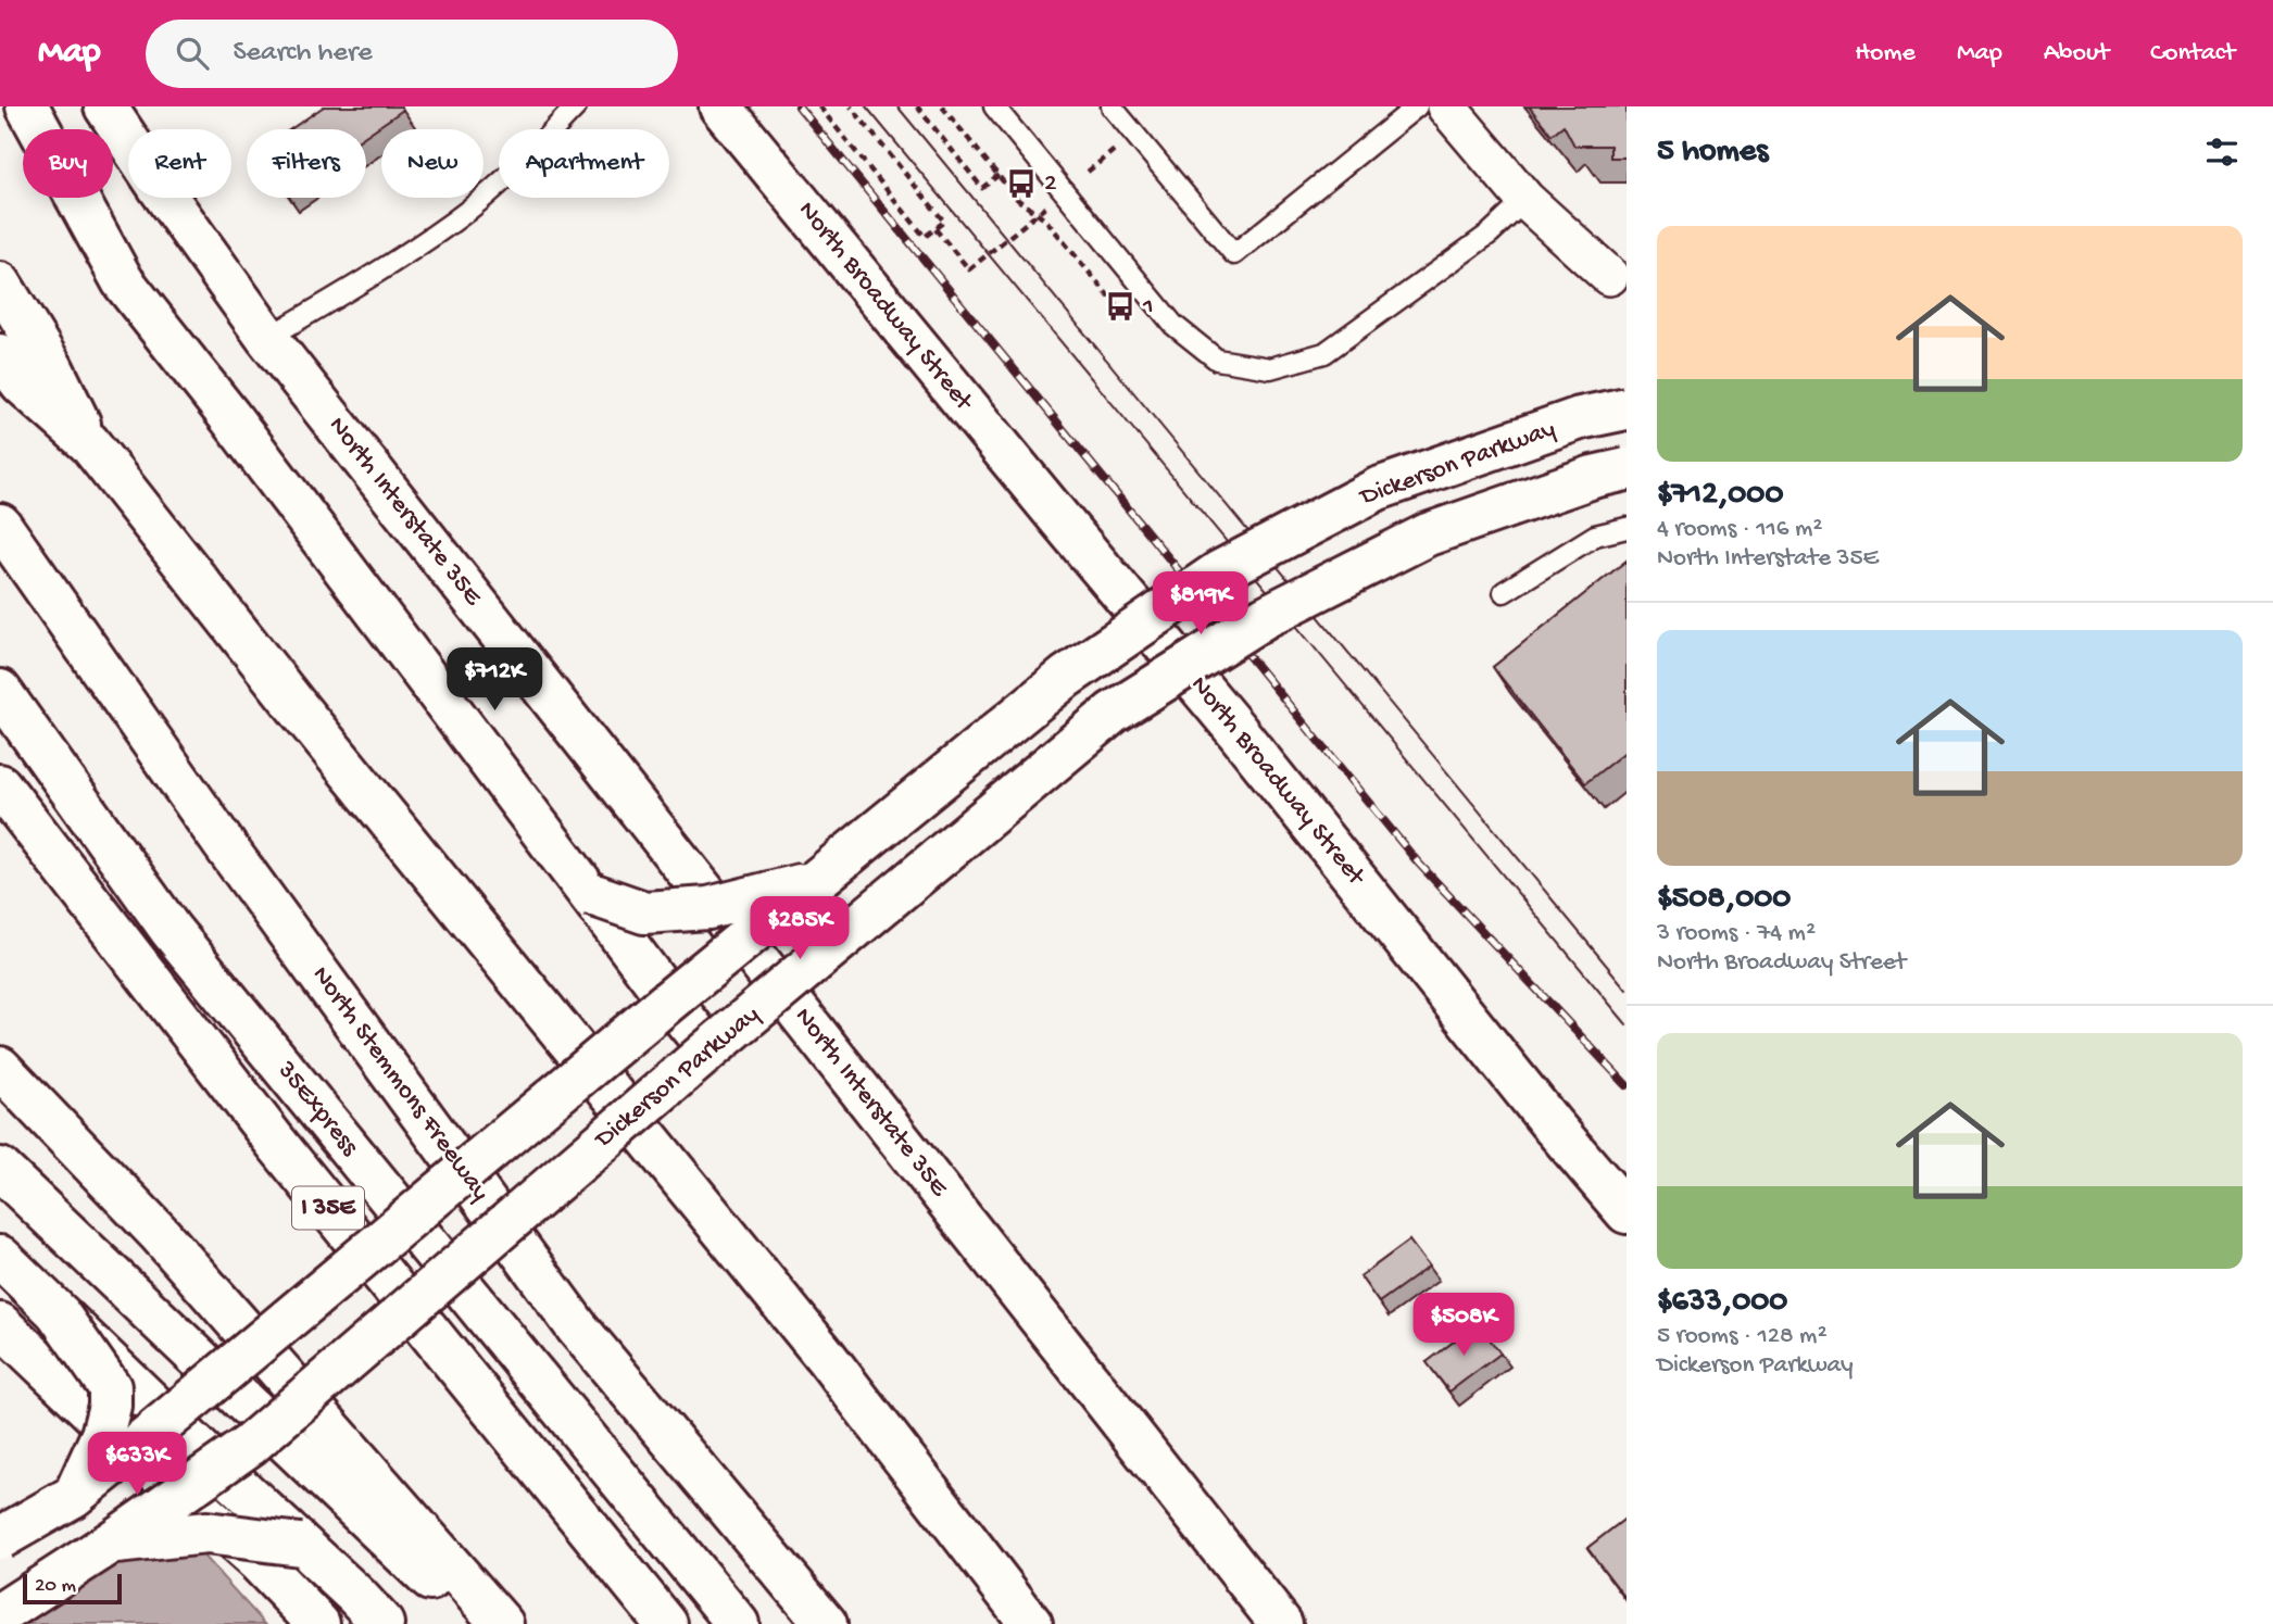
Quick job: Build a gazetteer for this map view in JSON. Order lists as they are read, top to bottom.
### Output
{
  "streets": {
    "main road": [
      "North Broadway Street",
      "Dickerson Parkway",
      "North Interstate 35E",
      "North Stemmons Freeway",
      "35Express",
      "I 35E"
    ]
  },
  "places": {
    "bus stop": ["2", "1"]
  },
  "scale_bar": "20 m",
  "page": {
    "header": "Map",
    "search": "Search here",
    "nav": [
      "Home",
      "Map",
      "About",
      "Contact"
    ],
    "heading": "5 homes",
    "chip": [
      "Buy",
      "Rent",
      "Filters",
      "New",
      "Apartment"
    ],
    "list": [
      {
        "name": "$712,000",
        "note": "4 rooms · 116 m² · North Interstate 35E"
      },
      {
        "name": "$508,000",
        "note": "3 rooms · 74 m² · North Broadway Street"
      },
      {
        "name": "$633,000",
        "note": "5 rooms · 128 m² · Dickerson Parkway"
      }
    ],
    "price": [
      "$819K",
      "$712K",
      "$285K",
      "$508K",
      "$633K"
    ],
    "scale": "20 m"
  }
}
